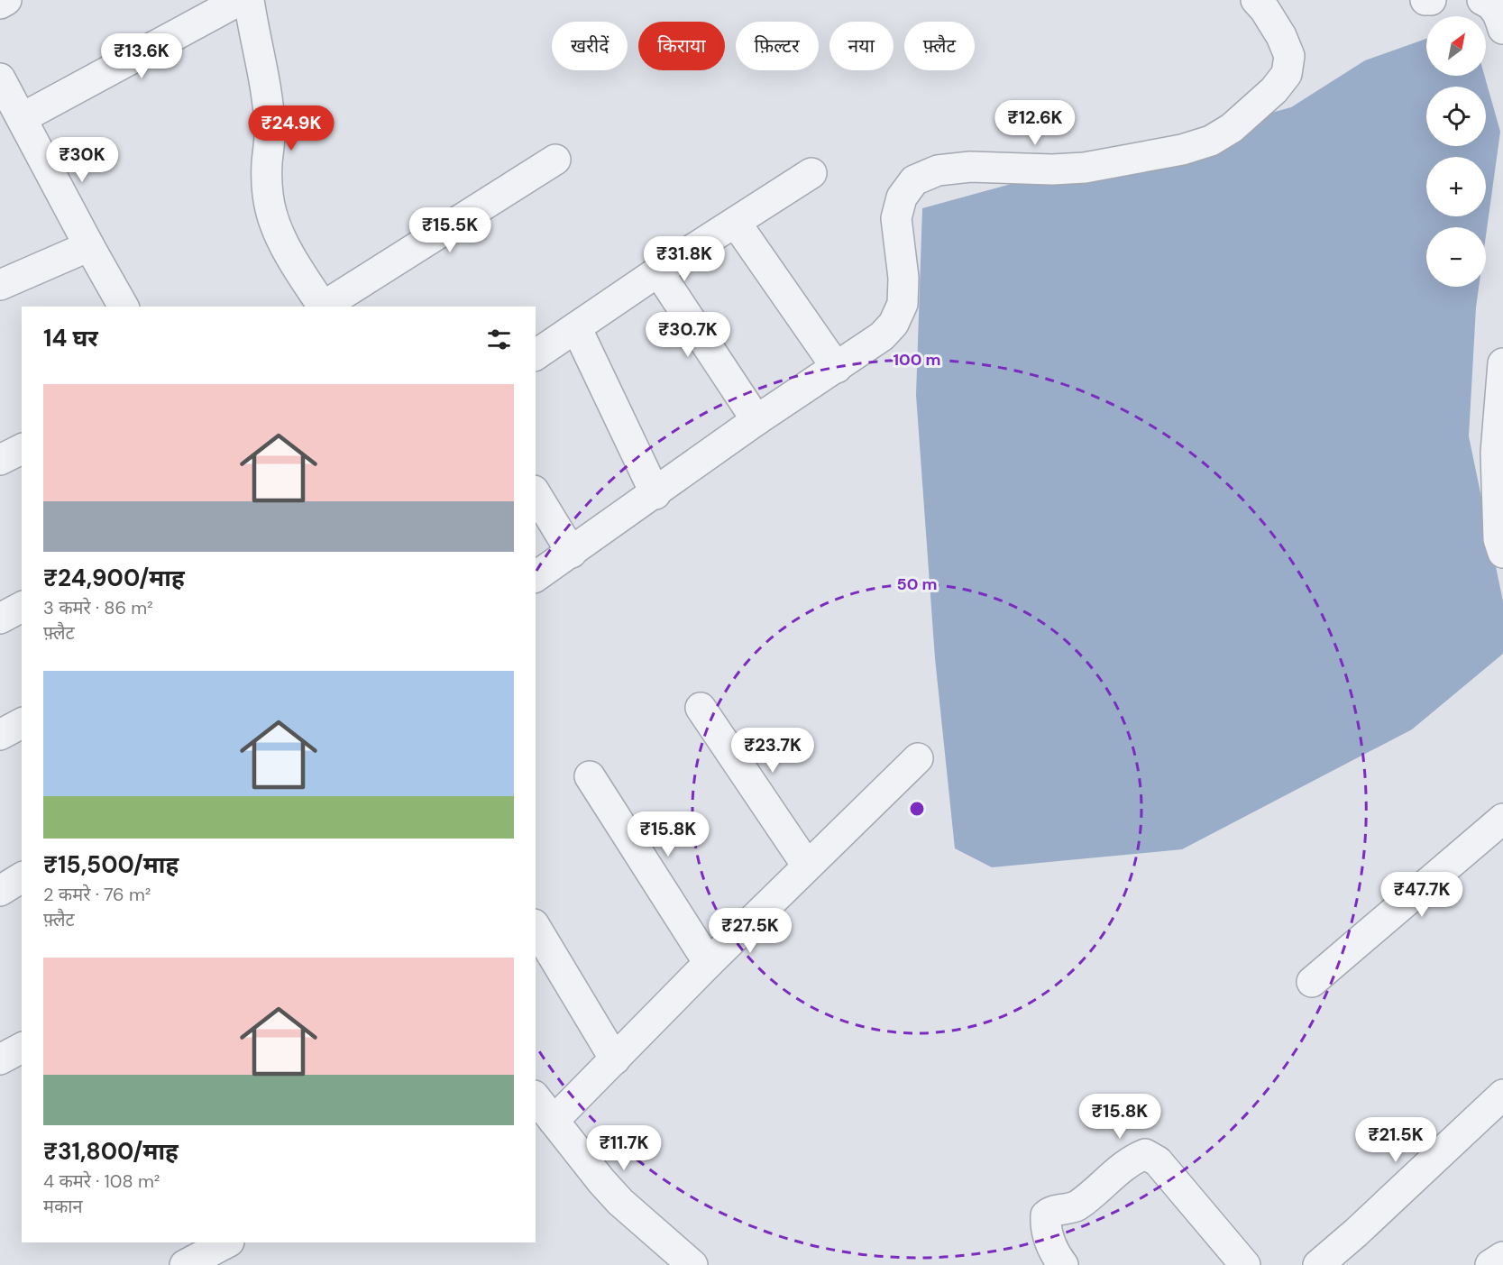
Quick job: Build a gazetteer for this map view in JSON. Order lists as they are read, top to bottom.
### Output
{
  "north": "top right",
  "page": {
    "map_buttons": ["+", "−"],
    "chip": [
      "खरीदें",
      "किराया",
      "फ़िल्टर",
      "नया",
      "फ़्लैट"
    ],
    "price": [
      "₹13.6K",
      "₹12.6K",
      "₹24.9K",
      "₹30K",
      "₹15.5K",
      "₹31.8K",
      "₹30.7K",
      "₹23.7K",
      "₹15.8K",
      "₹47.7K",
      "₹27.5K",
      "₹15.8K",
      "₹21.5K",
      "₹11.7K"
    ],
    "heading": "14 घर",
    "list": [
      {
        "name": "₹24,900/माह",
        "note": "3 कमरे · 86 m² · फ़्लैट"
      },
      {
        "name": "₹15,500/माह",
        "note": "2 कमरे · 76 m² · फ़्लैट"
      },
      {
        "name": "₹31,800/माह",
        "note": "4 कमरे · 108 m² · मकान"
      }
    ]
  },
  "rings": ["100 m", "50 m"]
}
